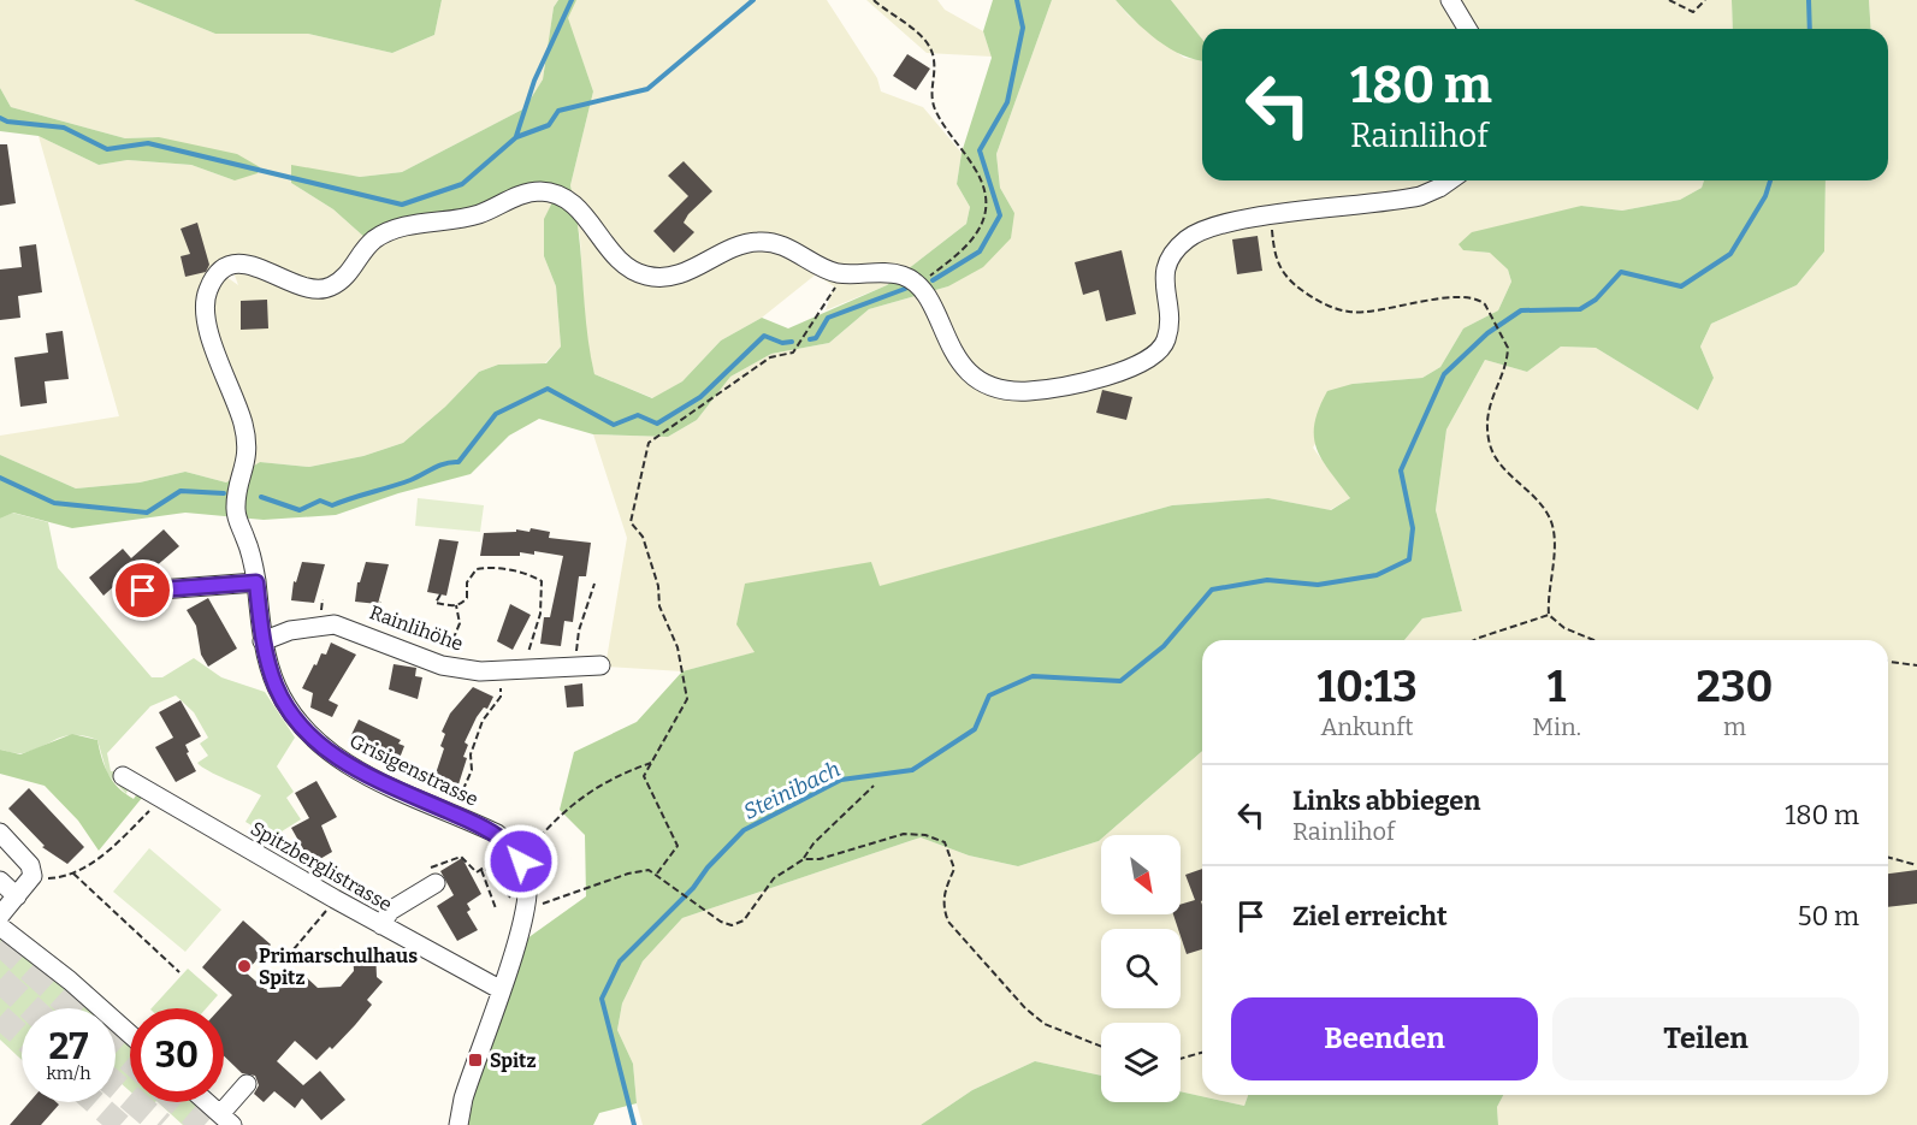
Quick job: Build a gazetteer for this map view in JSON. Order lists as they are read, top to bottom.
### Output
{
  "streets": {
    "street": ["Rainlihöhe", "Grisigenstrasse", "Spitzberglistrasse"]
  },
  "crossings": [
    ["Rainlihöhe", "Grisigenstrasse"]
  ],
  "water": ["Steinibach"],
  "places": {
    "other": ["Primarschulhaus Spitz"],
    "transit": ["Spitz"]
  },
  "north": "bottom right",
  "page": {
    "turn": ["180 m", "Rainlihof"],
    "eta": [
      "10:13",
      "Ankunft",
      "1",
      "Min.",
      "230",
      "m"
    ],
    "list": [
      {
        "name": "Links abbiegen",
        "note": "Rainlihof",
        "value": "180 m"
      },
      {
        "name": "Ziel erreicht",
        "value": "50 m"
      }
    ],
    "buttons": ["Beenden", "Teilen"],
    "speed": "27 km/h",
    "limit": "30"
  }
}
